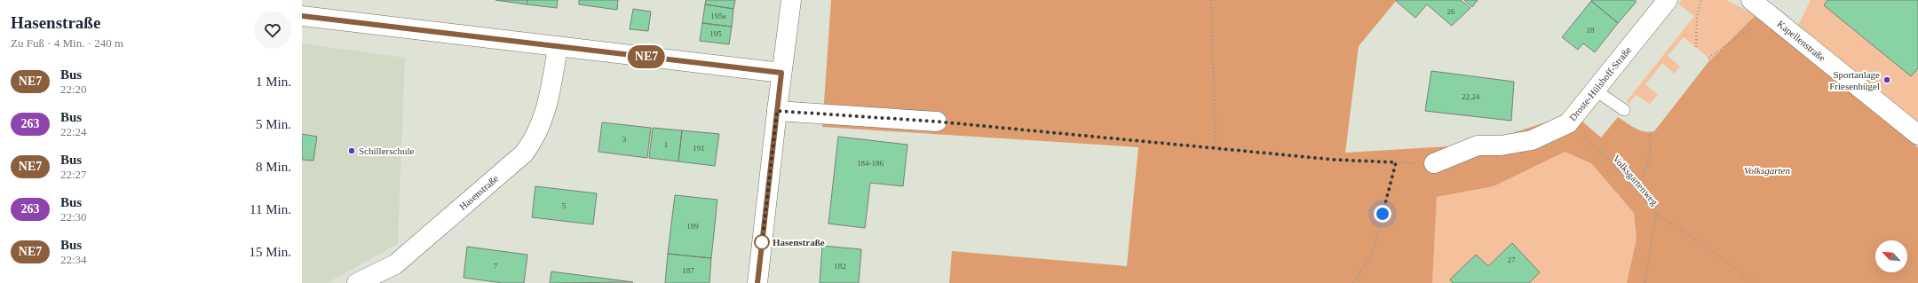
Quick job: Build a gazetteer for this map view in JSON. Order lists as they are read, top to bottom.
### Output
{
  "streets": {
    "street": ["Kapellenstraße", "Droste-Hülshoff-Straße", "Hasenstraße"],
    "path": ["Volksgartenweg"]
  },
  "crossings": [
    ["Droste-Hülshoff-Straße", "Volksgartenweg"]
  ],
  "parks": ["Volksgarten"],
  "places": ["Sportanlage Friesenhügel", "Schillerschule", "Hasenstraße"],
  "lines": ["bus line NE7"],
  "house_numbers": [
    "26",
    "195a",
    "18",
    "195",
    "22,24",
    "3",
    "1",
    "191",
    "184-186",
    "5",
    "189",
    "27",
    "7",
    "182",
    "187"
  ],
  "north": "top left",
  "page": {
    "heading": ["Hasenstraße", "Zu Fuß · 4 Min. · 240 m"],
    "on_map": "NE7",
    "list": [
      {
        "mark": "NE7",
        "name": "Bus",
        "note": "22:20",
        "value": "1 Min."
      },
      {
        "mark": "263",
        "name": "Bus",
        "note": "22:24",
        "value": "5 Min."
      },
      {
        "mark": "NE7",
        "name": "Bus",
        "note": "22:27",
        "value": "8 Min."
      },
      {
        "mark": "263",
        "name": "Bus",
        "note": "22:30",
        "value": "11 Min."
      },
      {
        "mark": "NE7",
        "name": "Bus",
        "note": "22:34",
        "value": "15 Min."
      }
    ]
  }
}
